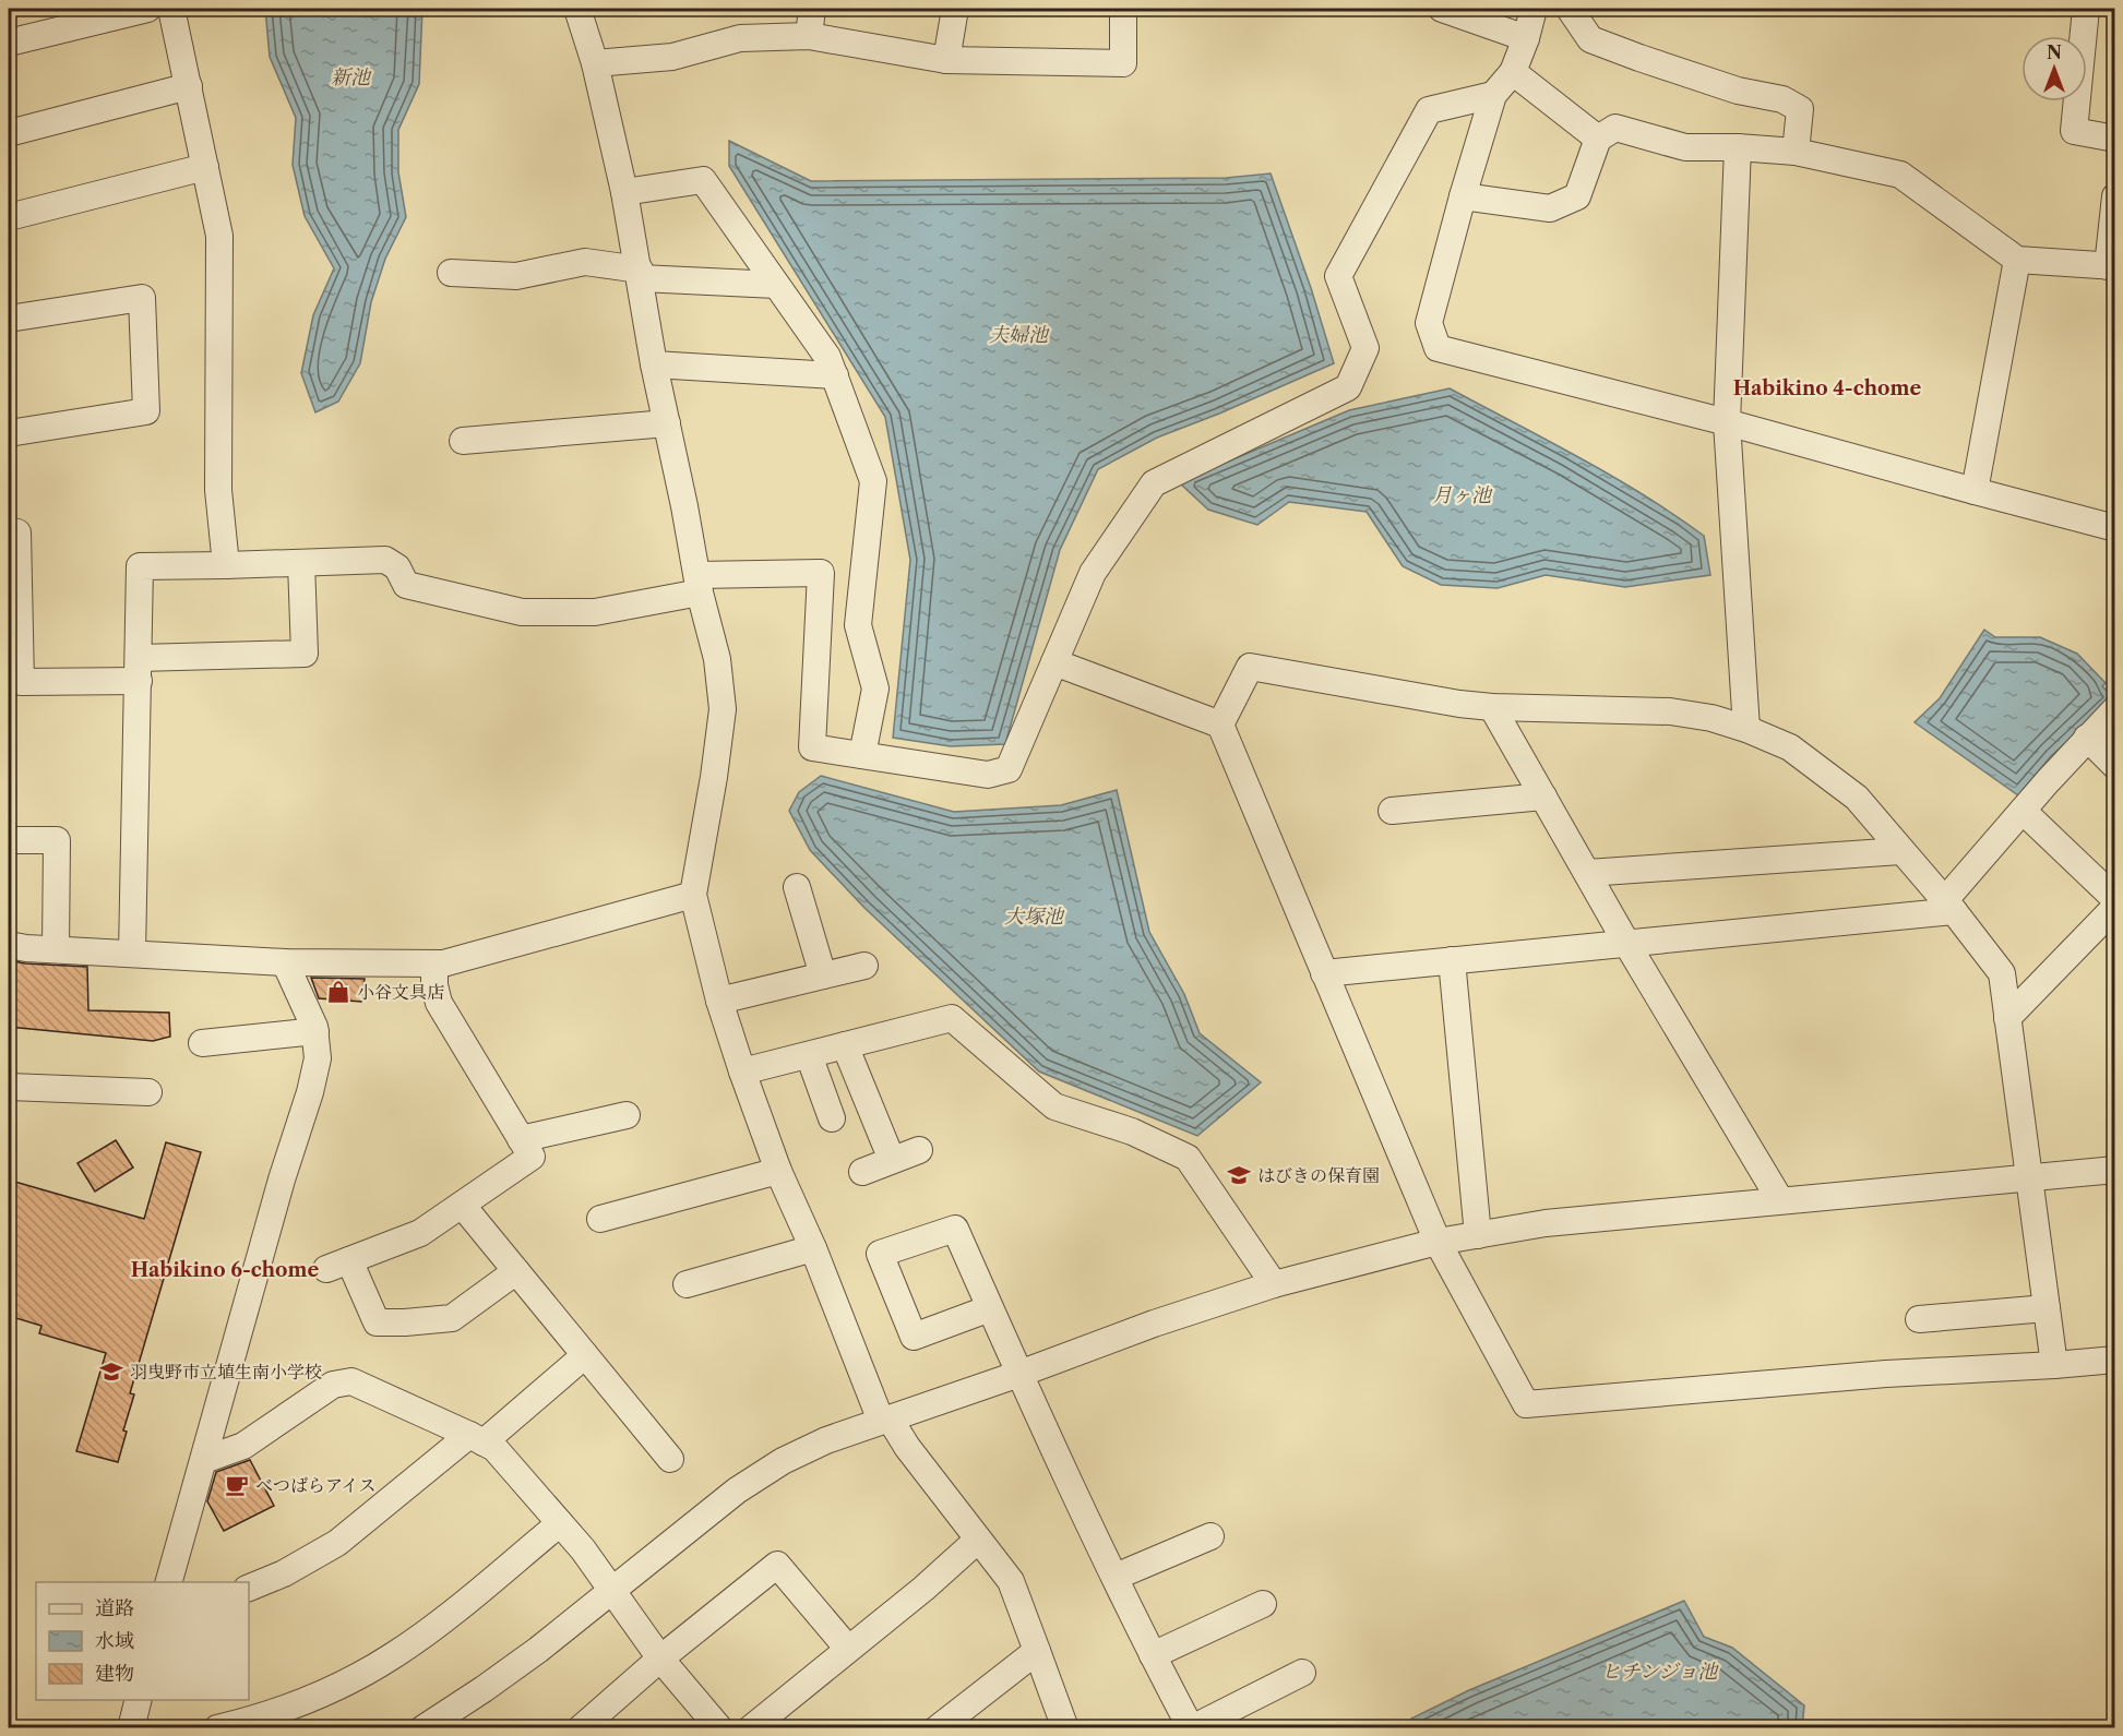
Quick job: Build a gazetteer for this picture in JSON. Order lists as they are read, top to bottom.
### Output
{
  "districts": ["Habikino 4-chome", "Habikino 6-chome"],
  "water": [
    "新池",
    "夫婦池",
    "月ヶ池",
    "大塚池",
    "ヒチンジョ池"
  ],
  "places": {
    "shop": ["小谷文具店"],
    "school or university": ["はびきの保育園", "羽曳野市立埴生南小学校"],
    "cafe": ["べつばらアイス"]
  },
  "legend": ["道路", "水域", "建物"],
  "north": "top"
}
